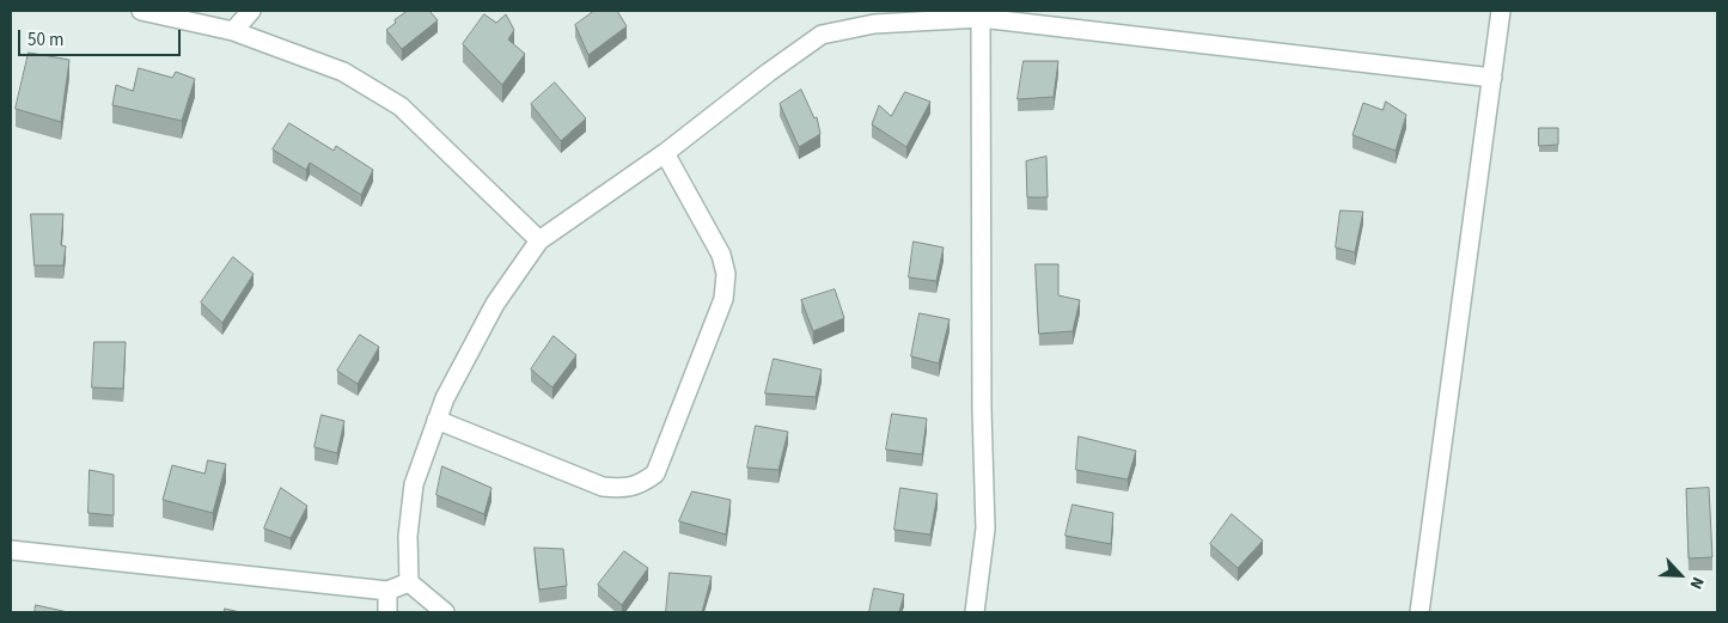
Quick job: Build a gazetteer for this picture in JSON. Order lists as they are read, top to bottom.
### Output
{
  "scale_bar": "50 m",
  "north": "bottom right"
}
